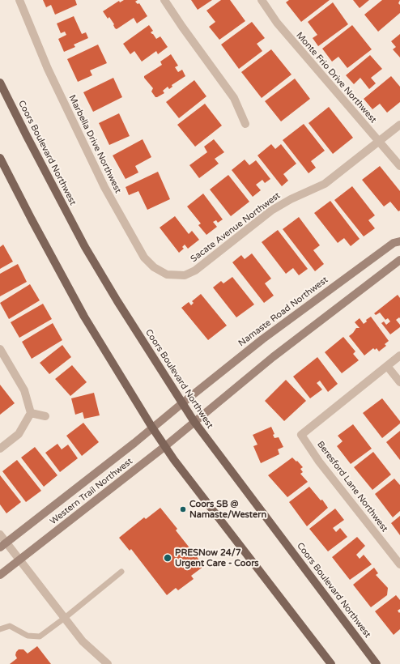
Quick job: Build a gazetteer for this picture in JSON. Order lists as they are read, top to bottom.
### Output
{
  "streets": {
    "main road": ["Coors Boulevard Northwest"],
    "street": [
      "Monte Frio Drive Northwest",
      "Marbella Drive Northwest",
      "Sacate Avenue Northwest",
      "Namaste Road Northwest",
      "Beresford Lane Northwest",
      "Western Trail Northwest"
    ]
  },
  "crossings": [
    ["Monte Frio Drive Northwest", "Sacate Avenue Northwest"],
    ["Marbella Drive Northwest", "Sacate Avenue Northwest"],
    ["Coors Boulevard Northwest", "Namaste Road Northwest"],
    ["Coors Boulevard Northwest", "Western Trail Northwest"],
    ["Namaste Road Northwest", "Western Trail Northwest"]
  ],
  "places": ["Coors SB @ Namaste/Western", "PRESNow 24/7 Urgent Care - Coors"]
}
